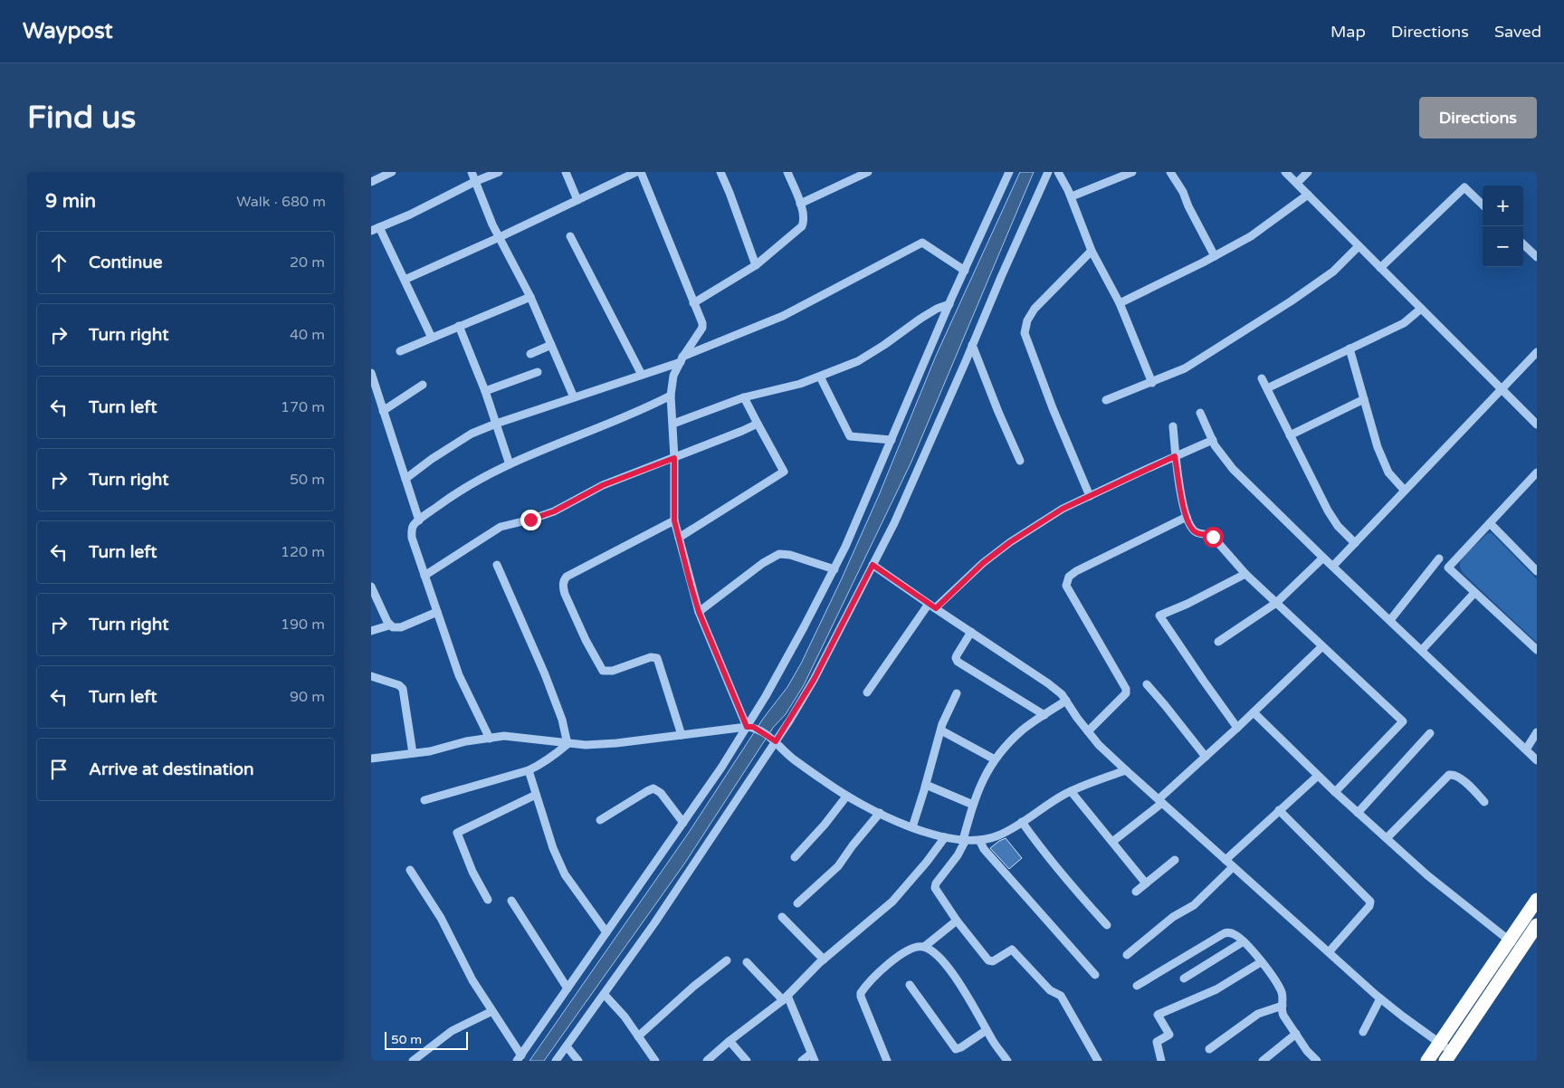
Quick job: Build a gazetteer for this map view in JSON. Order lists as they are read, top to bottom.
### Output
{
  "scale_bar": "50 m",
  "page": {
    "header": "Waypost",
    "nav": ["Map", "Directions", "Saved"],
    "buttons": "Directions",
    "title": "Find us",
    "heading": ["9 min", "Walk · 680 m"],
    "map_buttons": ["+", "−"],
    "list": [
      ["Continue", "20 m"],
      ["Turn right", "40 m"],
      ["Turn left", "170 m"],
      ["Turn right", "50 m"],
      ["Turn left", "120 m"],
      ["Turn right", "190 m"],
      ["Turn left", "90 m"],
      "Arrive at destination"
    ],
    "scale": "50 m"
  }
}
